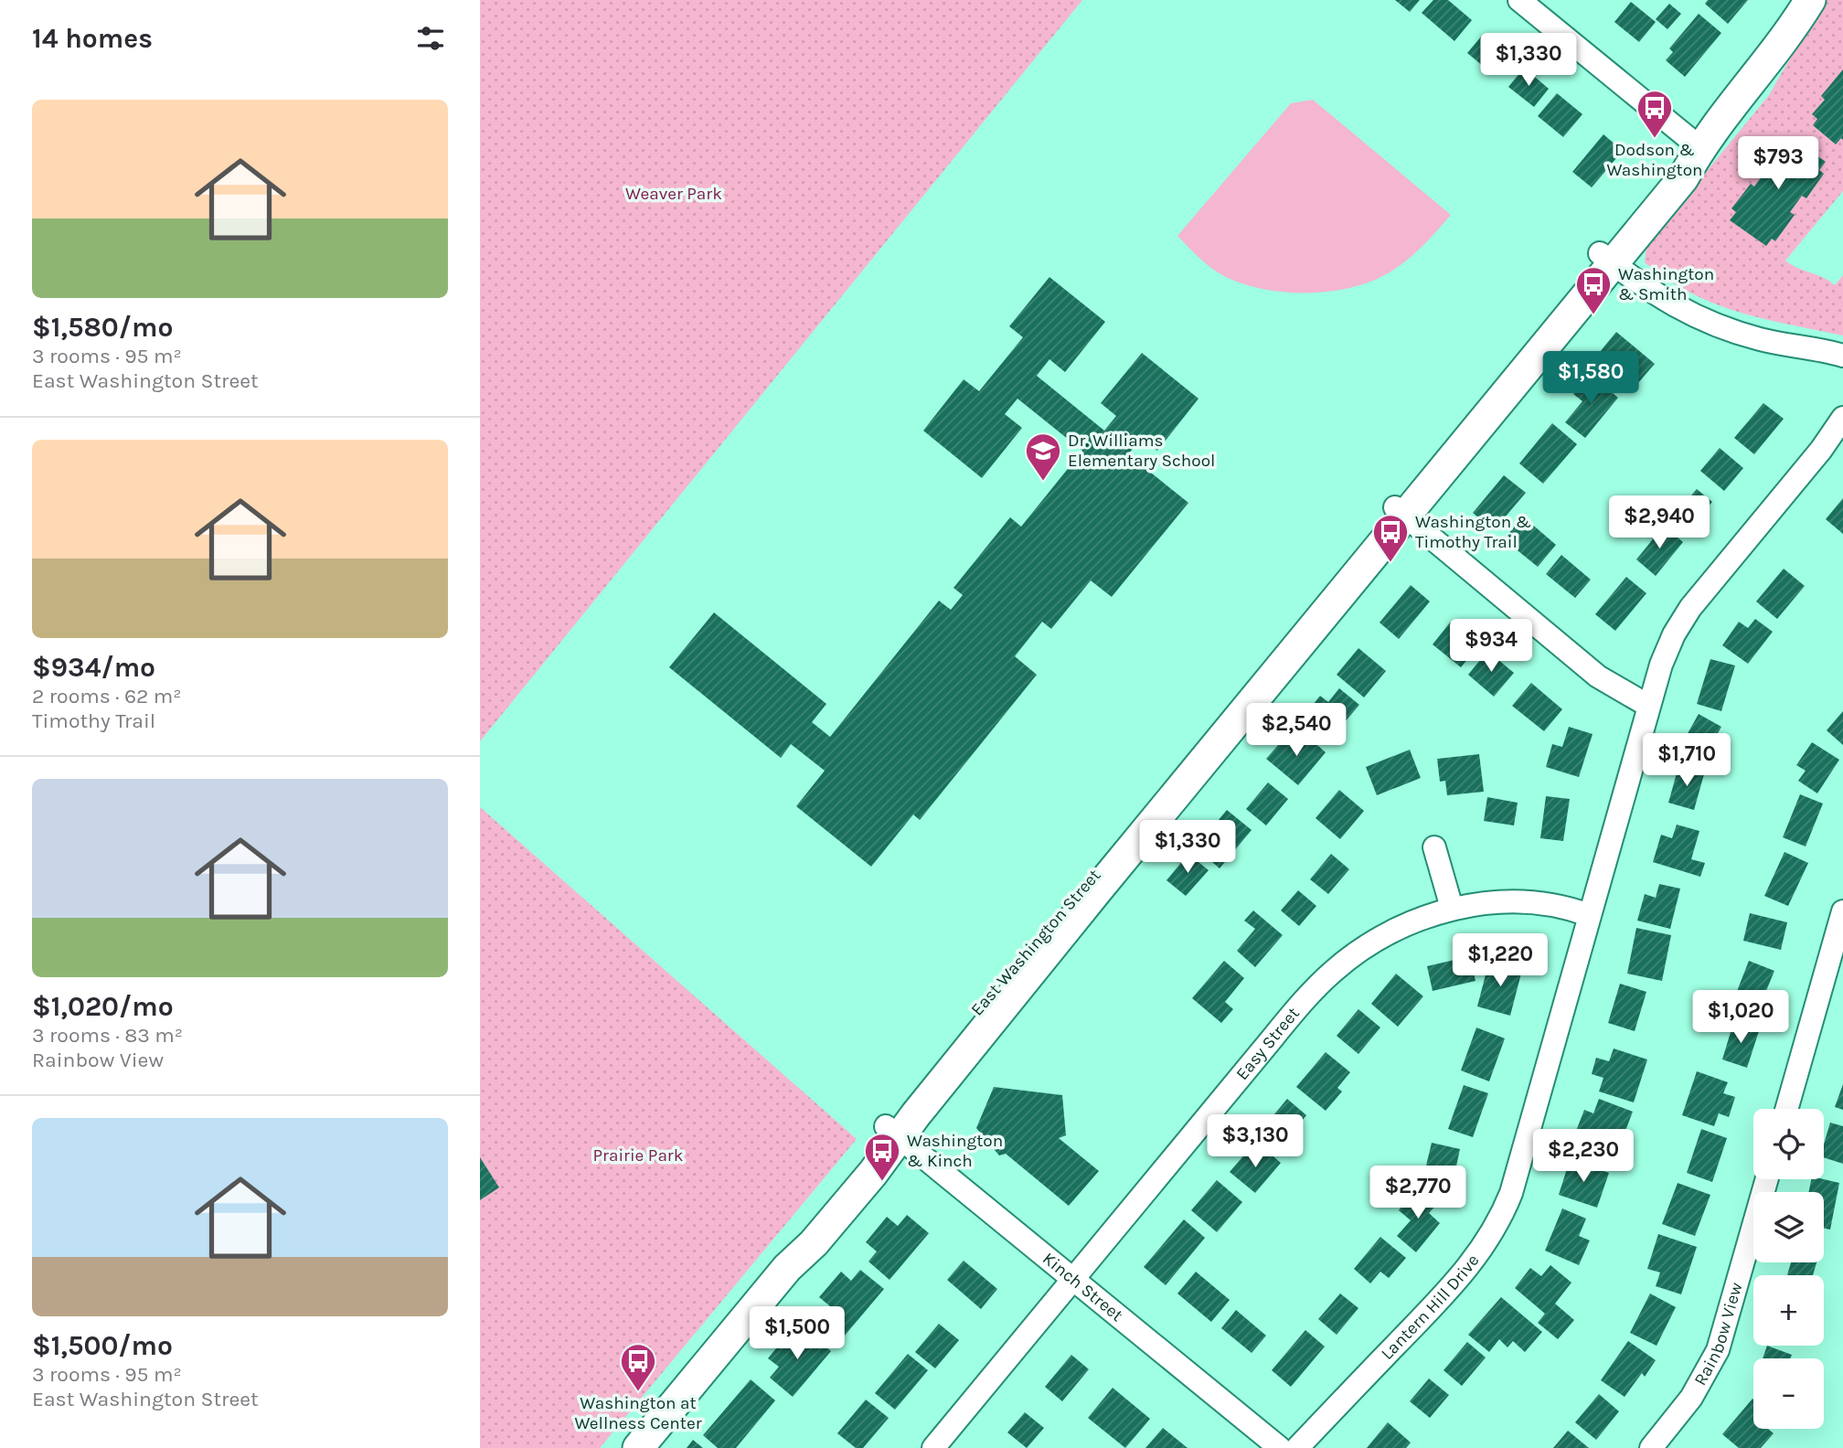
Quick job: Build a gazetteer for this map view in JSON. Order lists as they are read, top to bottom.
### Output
{
  "streets": {
    "main road": ["East Washington Street"],
    "street": [
      "Easy Street",
      "Kinch Street",
      "Lantern Hill Drive",
      "Rainbow View"
    ]
  },
  "crossings": [
    ["East Washington Street", "Kinch Street"],
    ["Easy Street", "Kinch Street"],
    ["Easy Street", "Lantern Hill Drive"]
  ],
  "parks": ["Weaver Park", "Prairie Park"],
  "places": {
    "bus stop": [
      "Dodson & Washington",
      "Washington & Smith",
      "Washington & Timothy Trail",
      "Washington & Kinch",
      "Washington at Wellness Center"
    ],
    "school or university": ["Dr. Williams Elementary School"]
  },
  "page": {
    "heading": "14 homes",
    "price": [
      "$1,330",
      "$793",
      "$1,580",
      "$2,940",
      "$934",
      "$2,540",
      "$1,710",
      "$1,330",
      "$1,220",
      "$1,020",
      "$3,130",
      "$2,230",
      "$2,770",
      "$1,500"
    ],
    "list": [
      {
        "name": "$1,580/mo",
        "note": "3 rooms · 95 m² · East Washington Street"
      },
      {
        "name": "$934/mo",
        "note": "2 rooms · 62 m² · Timothy Trail"
      },
      {
        "name": "$1,020/mo",
        "note": "3 rooms · 83 m² · Rainbow View"
      },
      {
        "name": "$1,500/mo",
        "note": "3 rooms · 95 m² · East Washington Street"
      }
    ],
    "map_buttons": ["+", "−"]
  }
}
